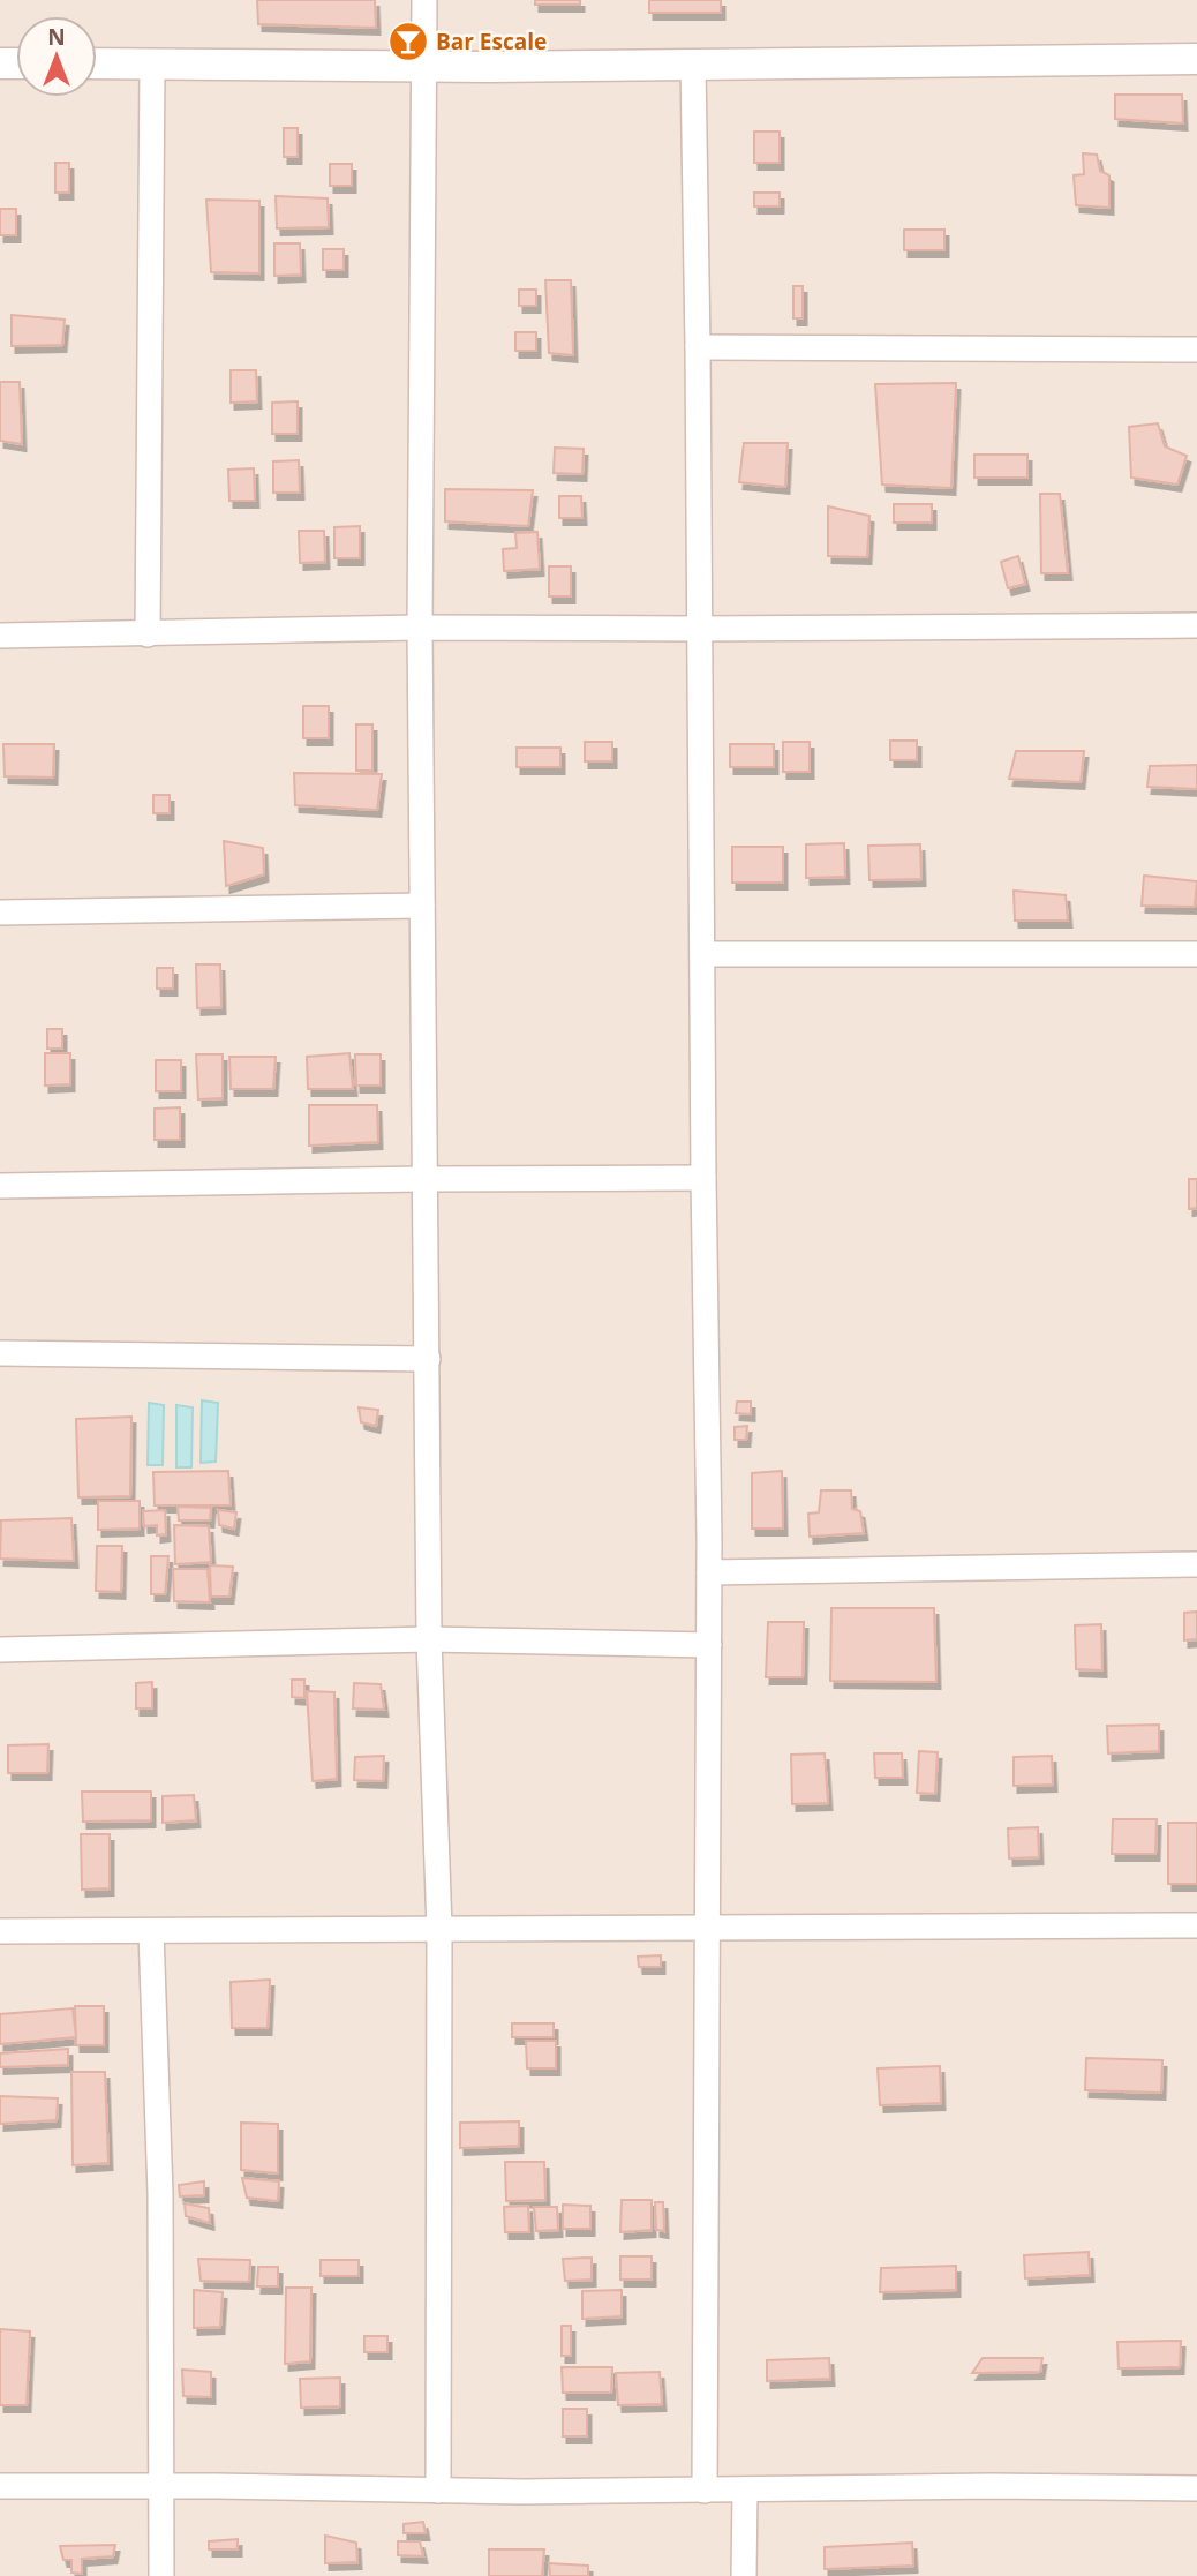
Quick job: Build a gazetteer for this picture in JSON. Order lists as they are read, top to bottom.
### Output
{
  "places": {
    "bar": ["Bar Escale"]
  },
  "north": "top"
}
